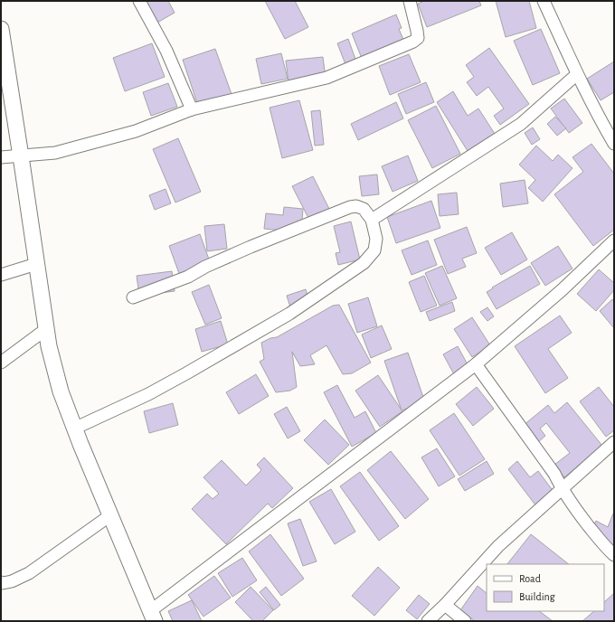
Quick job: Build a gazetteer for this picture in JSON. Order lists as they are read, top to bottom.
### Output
{
  "legend": ["Road", "Building"]
}
